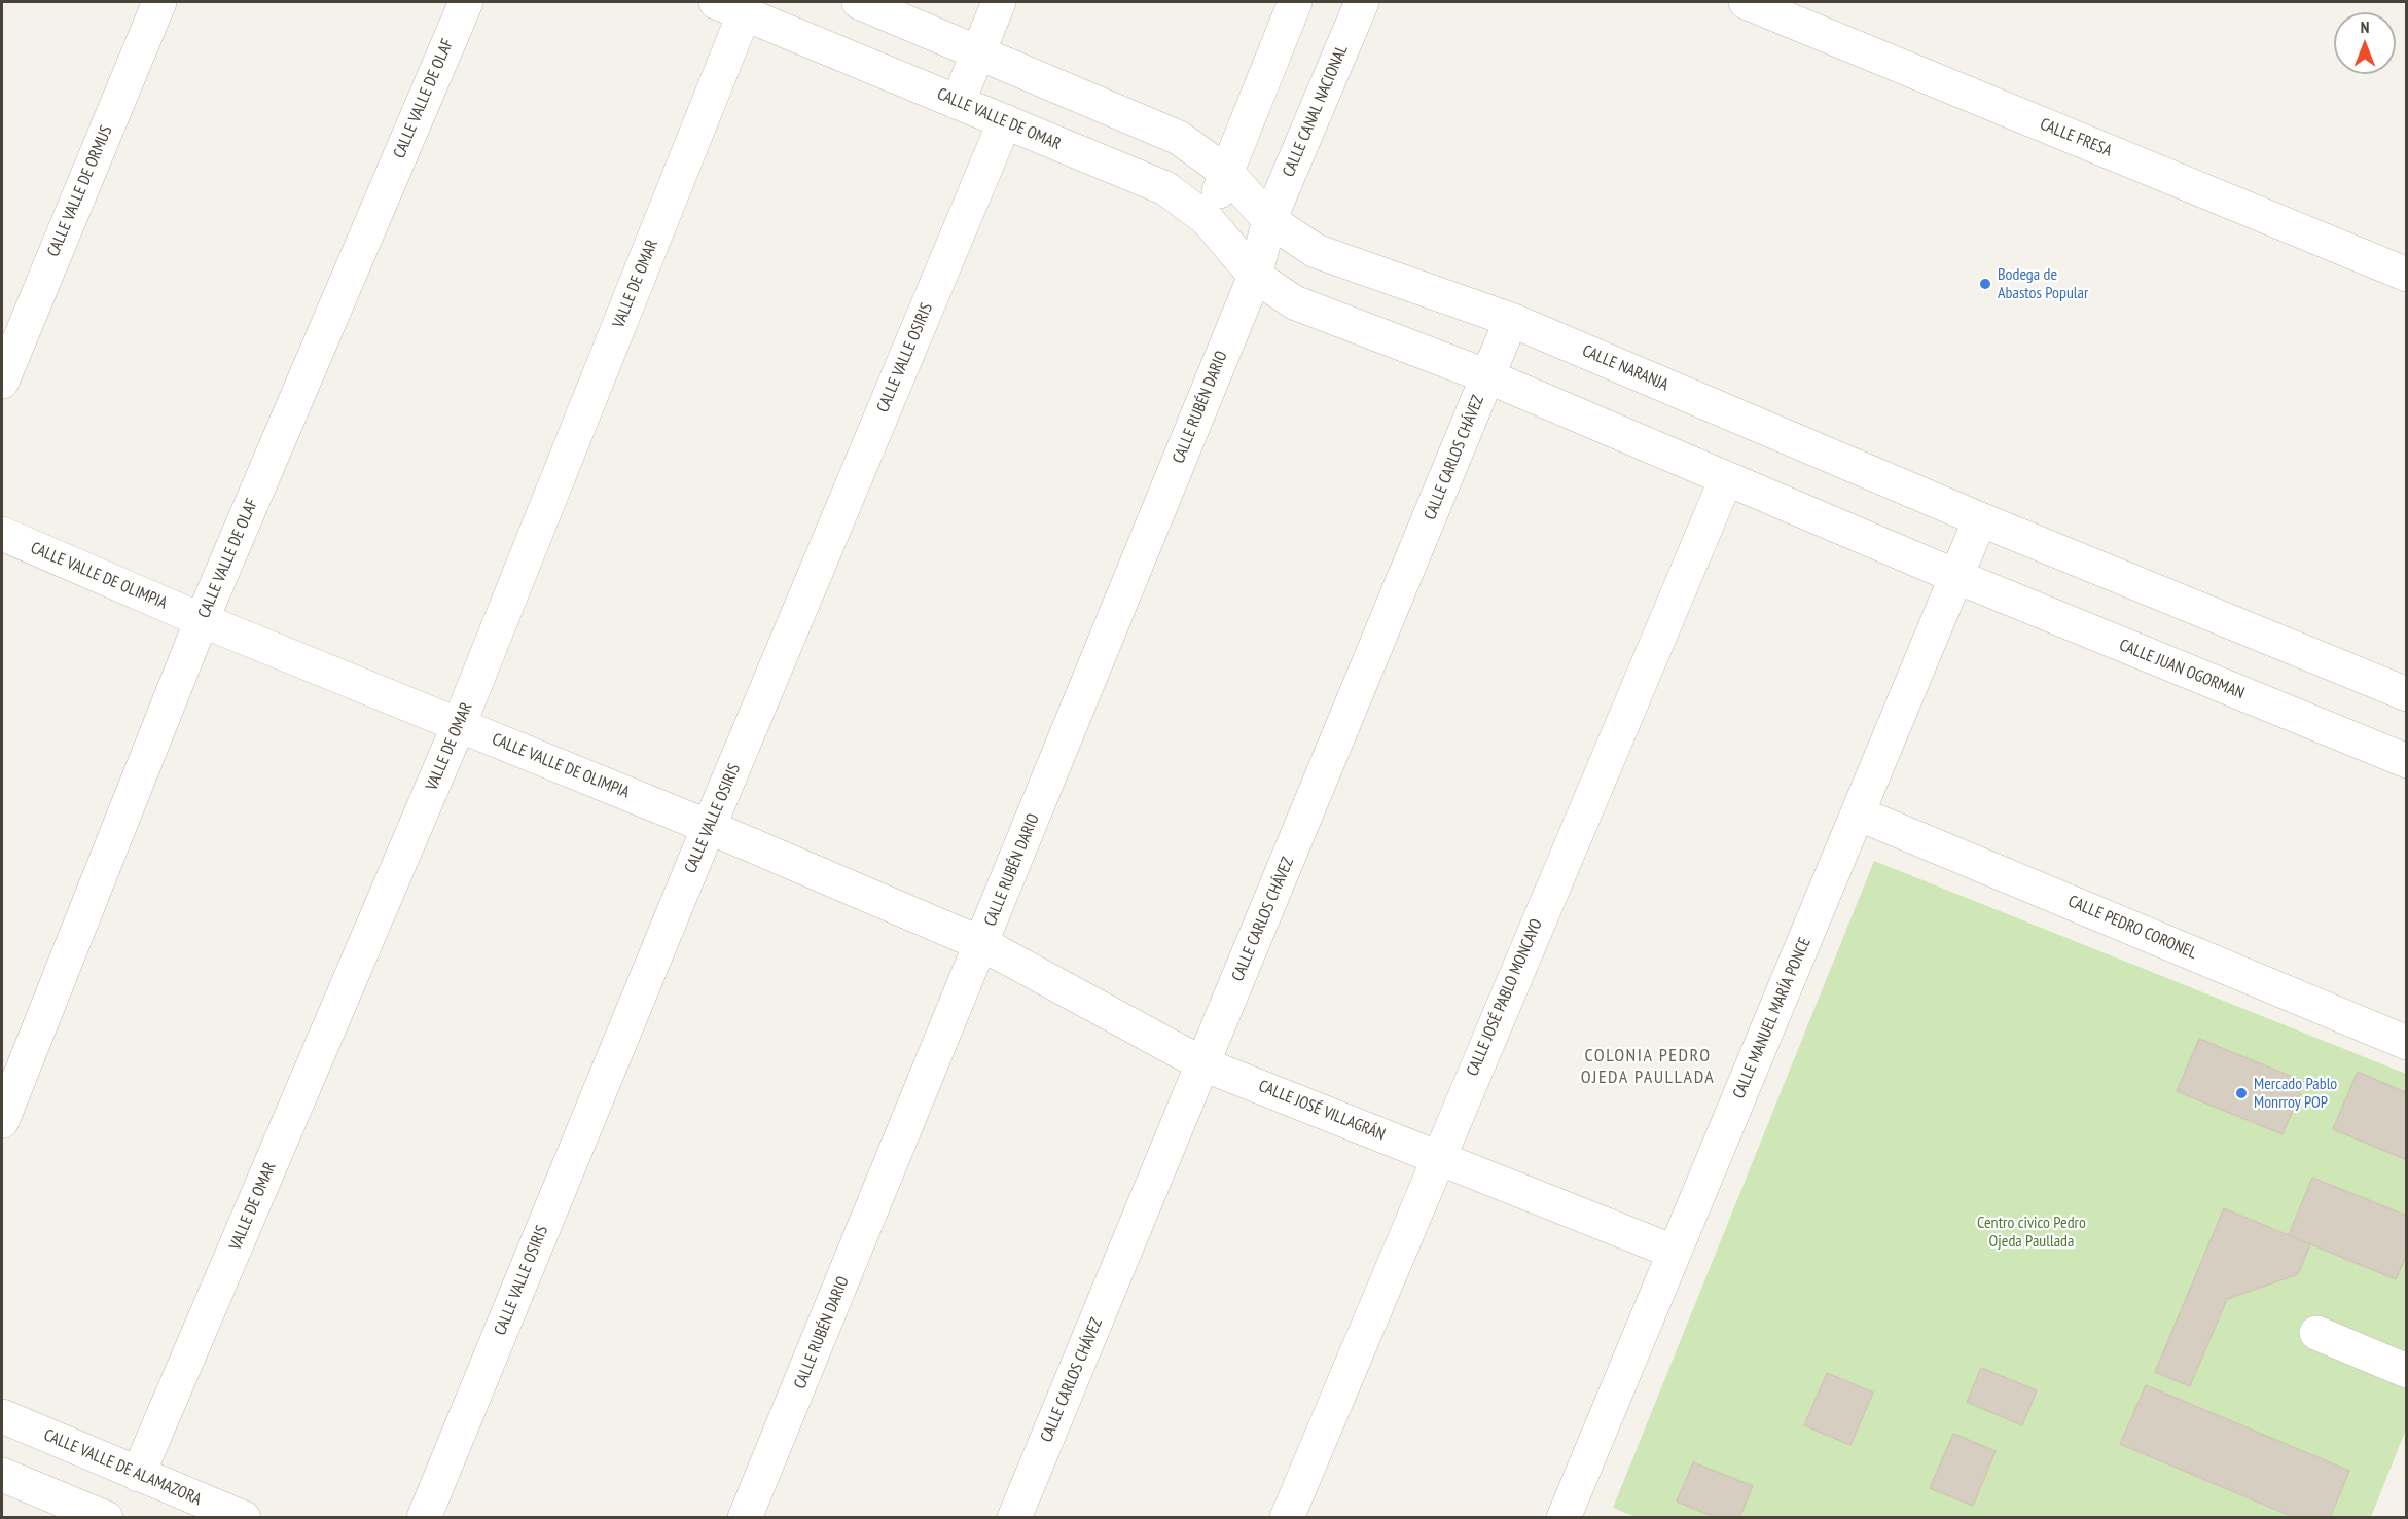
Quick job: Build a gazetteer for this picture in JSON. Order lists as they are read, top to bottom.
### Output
{
  "streets": {
    "street": [
      "CALLE VALLE DE OLAF",
      "CALLE CANAL NACIONAL",
      "CALLE VALLE DE OMAR",
      "CALLE FRESA",
      "CALLE VALLE DE ORMUS",
      "VALLE DE OMAR",
      "CALLE VALLE OSIRIS",
      "CALLE NARANJA",
      "CALLE RUBÉN DARIO",
      "CALLE CARLOS CHÁVEZ",
      "CALLE VALLE DE OLIMPIA",
      "CALLE JUAN OGORMAN",
      "CALLE PEDRO CORONEL",
      "CALLE JOSÉ PABLO MONCAYO",
      "CALLE MANUEL MARÍA PONCE",
      "CALLE JOSÉ VILLAGRÁN",
      "CALLE VALLE DE ALAMAZORA"
    ]
  },
  "crossings": [
    ["CALLE VALLE DE OLAF", "CALLE VALLE DE OLIMPIA"],
    ["CALLE CANAL NACIONAL", "CALLE NARANJA"],
    ["CALLE CANAL NACIONAL", "CALLE RUBÉN DARIO"],
    ["CALLE VALLE DE OMAR", "VALLE DE OMAR"],
    ["CALLE VALLE DE OMAR", "CALLE VALLE OSIRIS"],
    ["CALLE VALLE DE OMAR", "CALLE RUBÉN DARIO"],
    ["VALLE DE OMAR", "CALLE VALLE DE OLIMPIA"],
    ["VALLE DE OMAR", "CALLE VALLE DE ALAMAZORA"],
    ["CALLE VALLE OSIRIS", "CALLE VALLE DE OLIMPIA"],
    ["CALLE NARANJA", "CALLE RUBÉN DARIO"],
    ["CALLE NARANJA", "CALLE CARLOS CHÁVEZ"],
    ["CALLE NARANJA", "CALLE MANUEL MARÍA PONCE"],
    ["CALLE RUBÉN DARIO", "CALLE VALLE DE OLIMPIA"],
    ["CALLE RUBÉN DARIO", "CALLE JOSÉ VILLAGRÁN"],
    ["CALLE CARLOS CHÁVEZ", "CALLE JOSÉ VILLAGRÁN"],
    ["CALLE VALLE DE OLIMPIA", "CALLE JOSÉ VILLAGRÁN"],
    ["CALLE JUAN OGORMAN", "CALLE MANUEL MARÍA PONCE"],
    ["CALLE PEDRO CORONEL", "CALLE MANUEL MARÍA PONCE"],
    ["CALLE JOSÉ PABLO MONCAYO", "CALLE JOSÉ VILLAGRÁN"],
    ["CALLE MANUEL MARÍA PONCE", "CALLE JOSÉ VILLAGRÁN"]
  ],
  "districts": ["COLONIA PEDRO OJEDA PAULLADA"],
  "parks": ["Centro civico Pedro Ojeda Paullada"],
  "places": ["Bodega de Abastos Popular", "Mercado Pablo Monrroy POP"],
  "north": "top"
}
